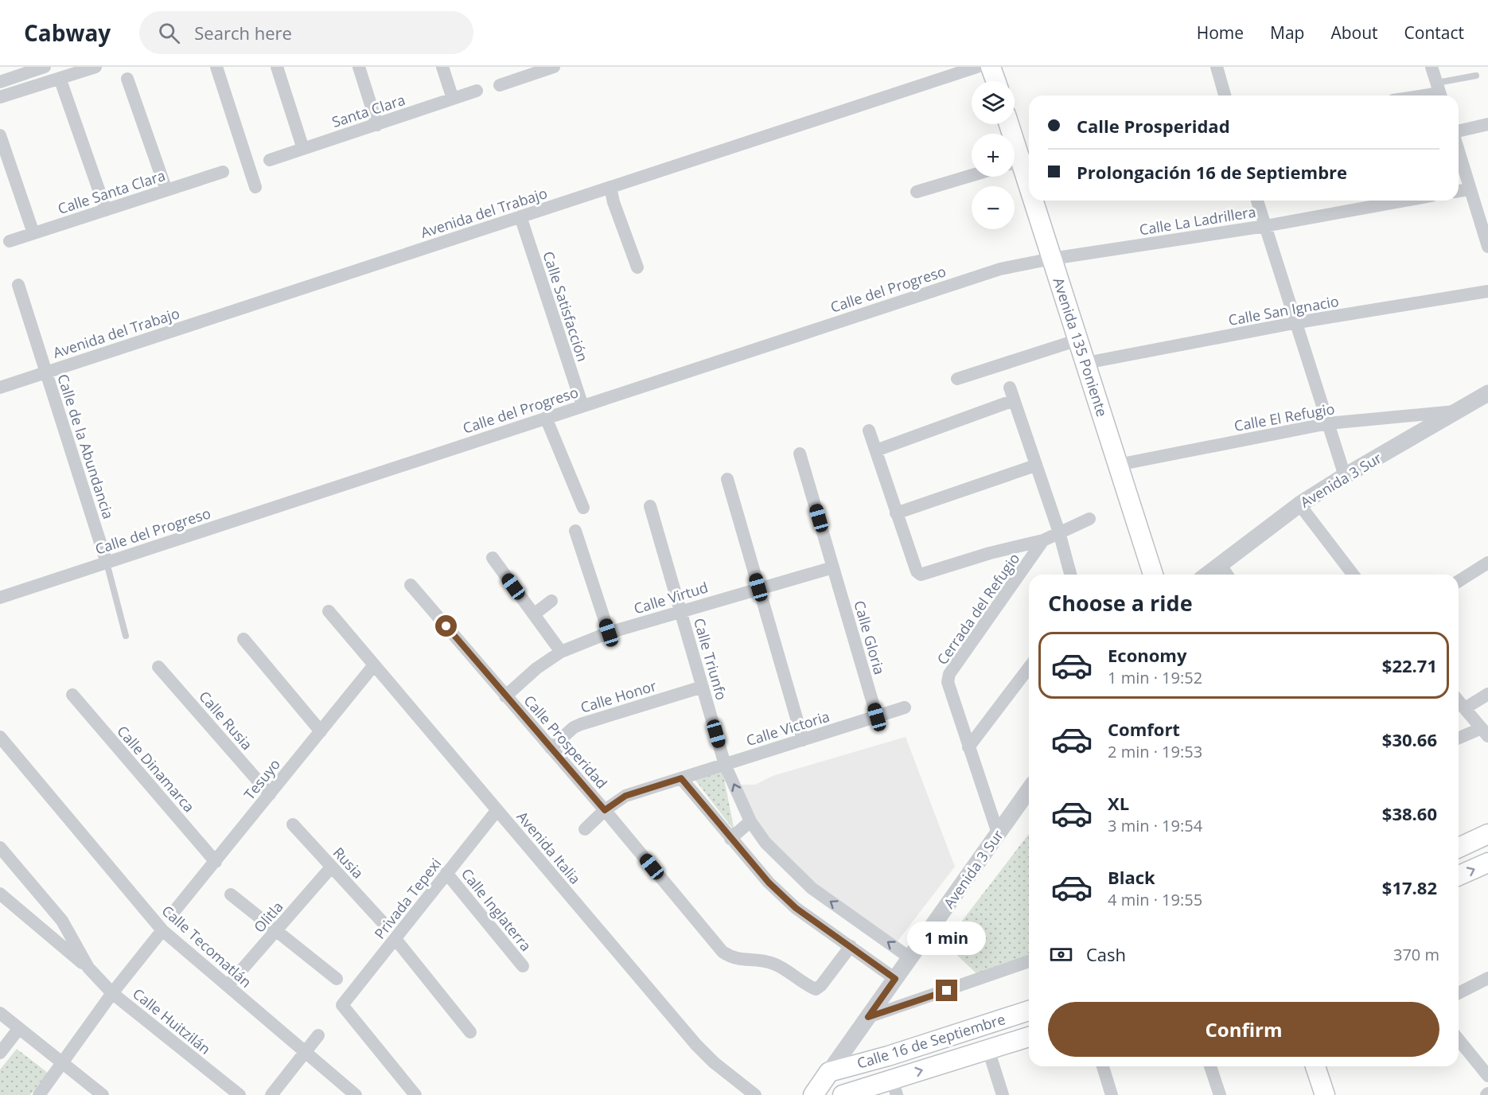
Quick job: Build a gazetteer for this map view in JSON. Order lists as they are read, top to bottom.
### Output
{
  "streets": {
    "main road": ["Avenida 135 Poniente", "Avenida 3 Sur", "Calle 16 de Septiembre"],
    "street": [
      "Santa Clara",
      "Calle Santa Clara",
      "Avenida del Trabajo",
      "Calle La Ladrillera",
      "Calle del Progreso",
      "Calle Satisfacción",
      "Calle San Ignacio",
      "Calle El Refugio",
      "Calle de la Abundancia",
      "Calle Virtud",
      "Cerrada del Refugio",
      "Calle Gloria",
      "Calle Triunfo",
      "Calle Honor",
      "Calle Rusia",
      "Calle Victoria",
      "Calle Prosperidad",
      "Calle Dinamarca",
      "Tesuyo",
      "Avenida Italia",
      "Rusia",
      "Privada Tepexi",
      "Calle Inglaterra",
      "Olitla",
      "Calle Tecomatlán",
      "Calle Huitzilán"
    ]
  },
  "crossings": [
    ["Avenida del Trabajo", "Calle Satisfacción"],
    ["Avenida del Trabajo", "Calle de la Abundancia"],
    ["Calle La Ladrillera", "Calle del Progreso"],
    ["Calle La Ladrillera", "Avenida 135 Poniente"],
    ["Calle del Progreso", "Calle Satisfacción"],
    ["Calle del Progreso", "Avenida 135 Poniente"],
    ["Calle del Progreso", "Calle de la Abundancia"],
    ["Calle San Ignacio", "Avenida 135 Poniente"],
    ["Avenida 135 Poniente", "Calle El Refugio"],
    ["Calle El Refugio", "Avenida 3 Sur"],
    ["Avenida 3 Sur", "Cerrada del Refugio"],
    ["Avenida 3 Sur", "Calle Triunfo"],
    ["Avenida 3 Sur", "Calle 16 de Septiembre"],
    ["Calle Virtud", "Calle Gloria"],
    ["Calle Virtud", "Calle Triunfo"],
    ["Calle Virtud", "Calle Prosperidad"],
    ["Calle Gloria", "Calle Victoria"],
    ["Calle Triunfo", "Calle Honor"],
    ["Calle Triunfo", "Calle Victoria"],
    ["Calle Honor", "Calle Prosperidad"],
    ["Calle Rusia", "Tesuyo"],
    ["Calle Victoria", "Calle Prosperidad"],
    ["Calle Dinamarca", "Tesuyo"],
    ["Tesuyo", "Avenida Italia"],
    ["Avenida Italia", "Privada Tepexi"],
    ["Rusia", "Olitla"],
    ["Privada Tepexi", "Calle Inglaterra"],
    ["Olitla", "Calle Tecomatlán"]
  ],
  "page": {
    "header": "Cabway",
    "search": "Search here",
    "nav": [
      "Home",
      "Map",
      "About",
      "Contact"
    ],
    "map_buttons": ["+", "−"],
    "banner": ["Calle Prosperidad", "Prolongación 16 de Septiembre"],
    "heading": "Choose a ride",
    "list": [
      {
        "name": "Economy",
        "note": "1 min · 19:52",
        "value": "$22.71"
      },
      {
        "name": "Comfort",
        "note": "2 min · 19:53",
        "value": "$30.66"
      },
      {
        "name": "XL",
        "note": "3 min · 19:54",
        "value": "$38.60"
      },
      {
        "name": "Black",
        "note": "4 min · 19:55",
        "value": "$17.82"
      }
    ],
    "bubble": "1 min",
    "pay": ["Cash", "370 m"],
    "buttons": "Confirm"
  }
}
